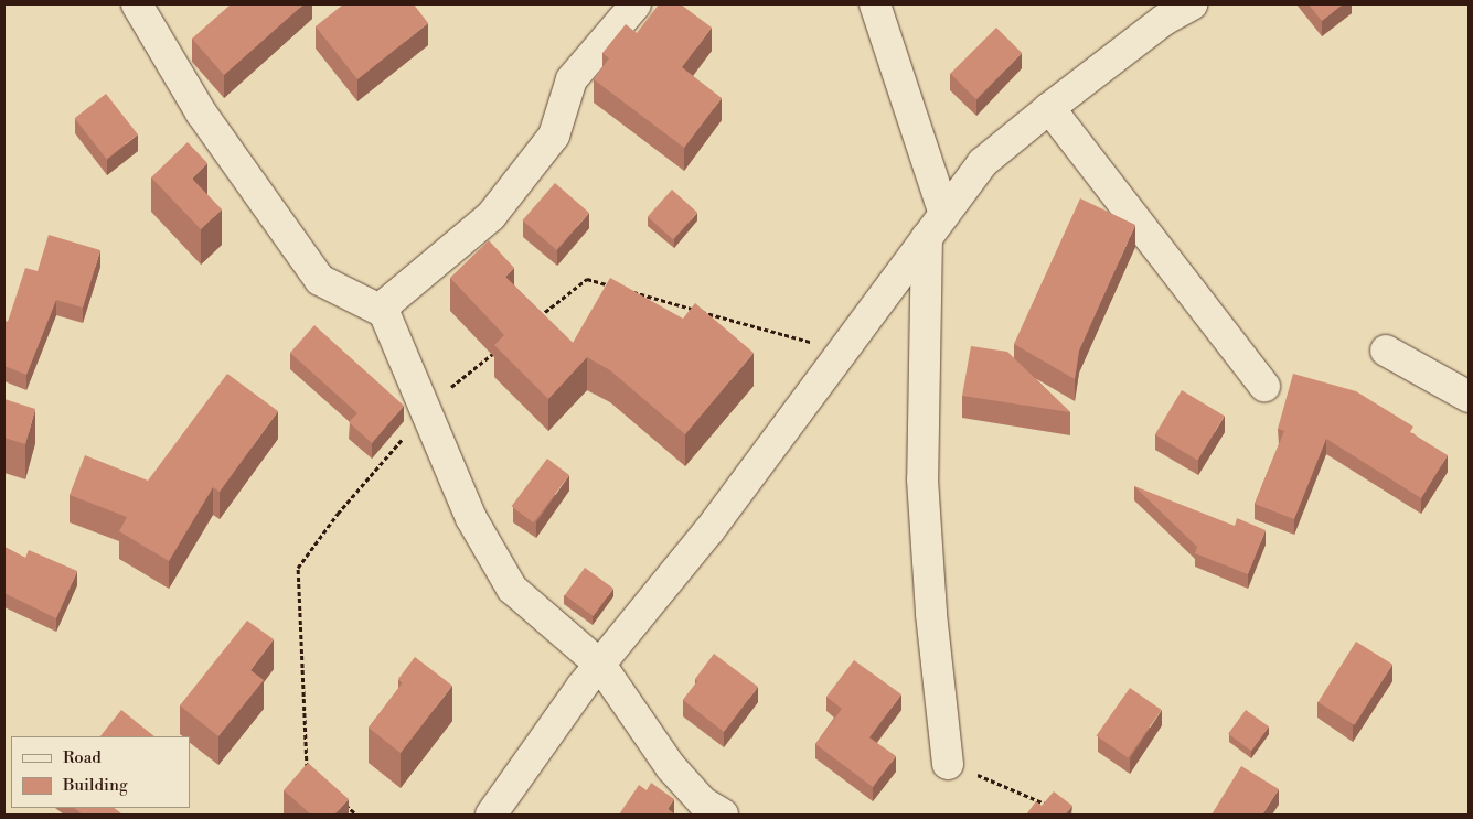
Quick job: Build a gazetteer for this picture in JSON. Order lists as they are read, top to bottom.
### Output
{
  "legend": ["Road", "Building"]
}
